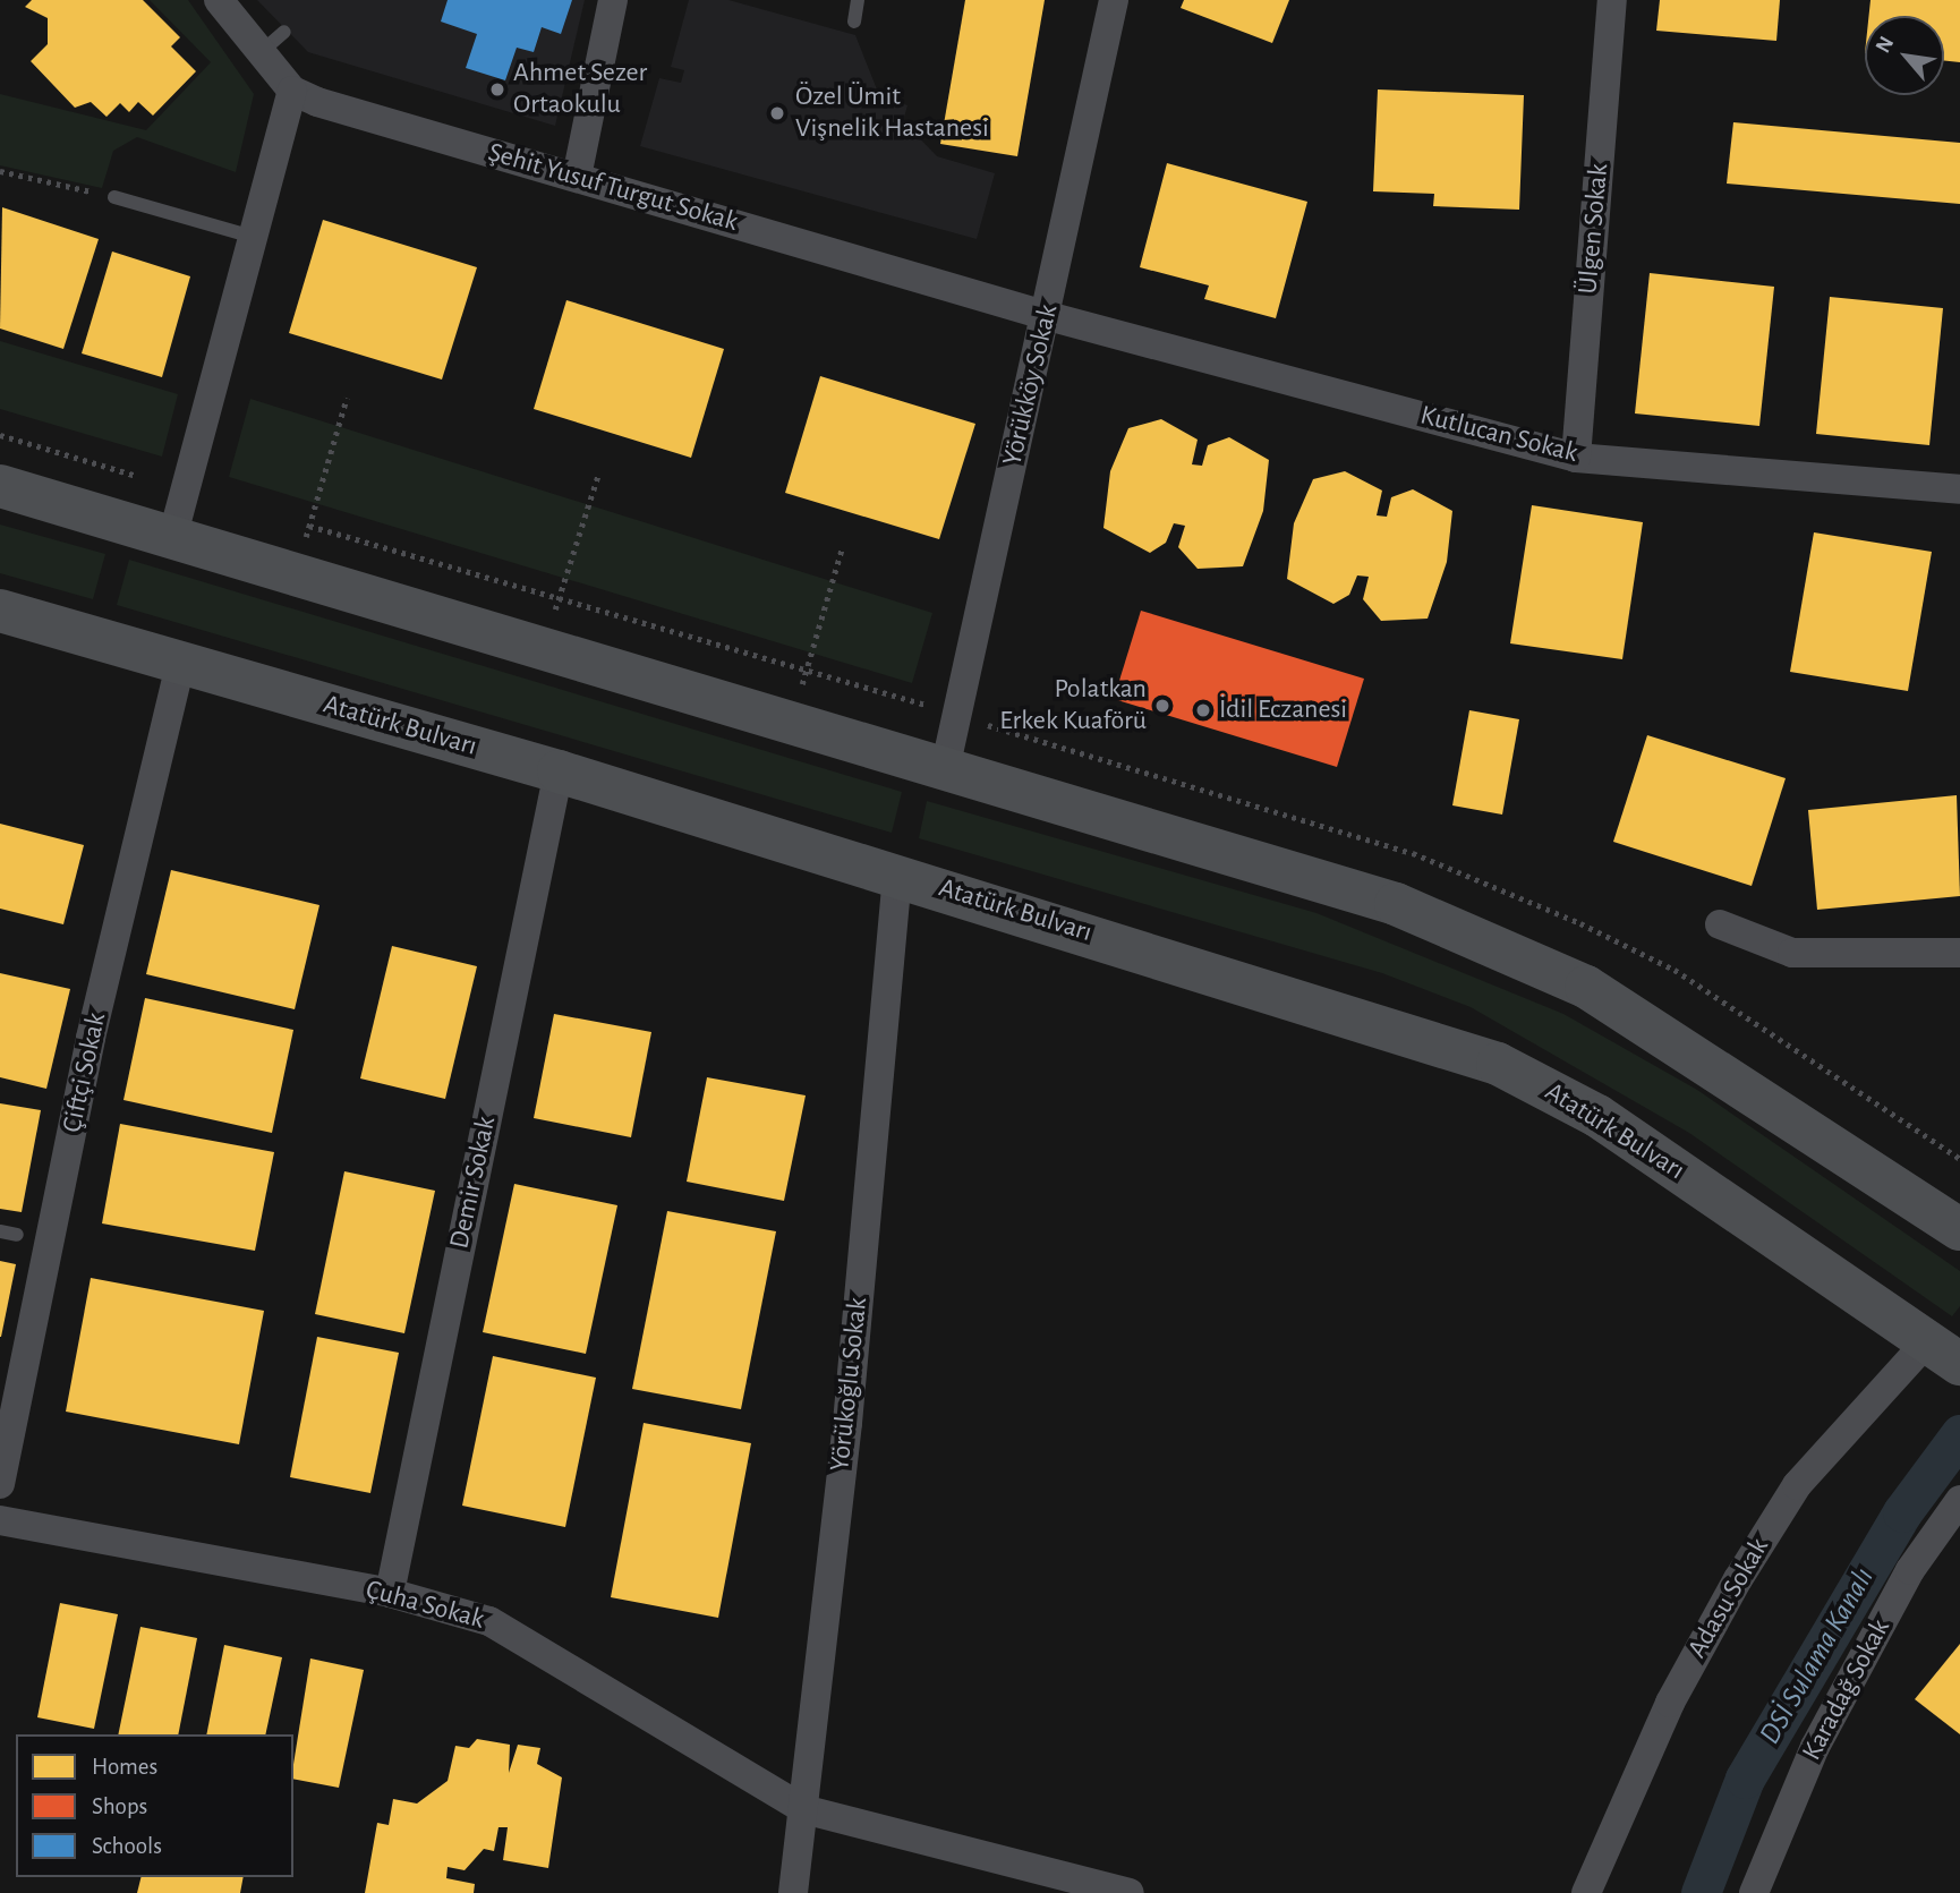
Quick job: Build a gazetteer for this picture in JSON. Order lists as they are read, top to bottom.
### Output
{
  "streets": {
    "main road": ["Atatürk Bulvarı"],
    "street": [
      "Şehit Yusuf Turgut Sokak",
      "Ülgen Sokak",
      "Yörükköy Sokak",
      "Kutlucan Sokak",
      "Çiftçi Sokak",
      "Demir Sokak",
      "Yörükoğlu Sokak",
      "Adasu Sokak",
      "Çuha Sokak",
      "Karadağ Sokak"
    ]
  },
  "crossings": [
    ["Şehit Yusuf Turgut Sokak", "Yörükköy Sokak"],
    ["Şehit Yusuf Turgut Sokak", "Kutlucan Sokak"],
    ["Ülgen Sokak", "Kutlucan Sokak"],
    ["Yörükköy Sokak", "Kutlucan Sokak"],
    ["Atatürk Bulvarı", "Çiftçi Sokak"],
    ["Atatürk Bulvarı", "Demir Sokak"],
    ["Atatürk Bulvarı", "Yörükoğlu Sokak"],
    ["Atatürk Bulvarı", "Adasu Sokak"],
    ["Demir Sokak", "Çuha Sokak"],
    ["Yörükoğlu Sokak", "Çuha Sokak"]
  ],
  "water": ["DSİ Sulama Kanalı"],
  "places": [
    "Ahmet Sezer Ortaokulu",
    "Özel Ümit Vişnelik Hastanesi",
    "Polatkan Erkek Kuaförü",
    "İdil Eczanesi"
  ],
  "legend": ["Homes", "Shops", "Schools"],
  "north": "top left"
}
